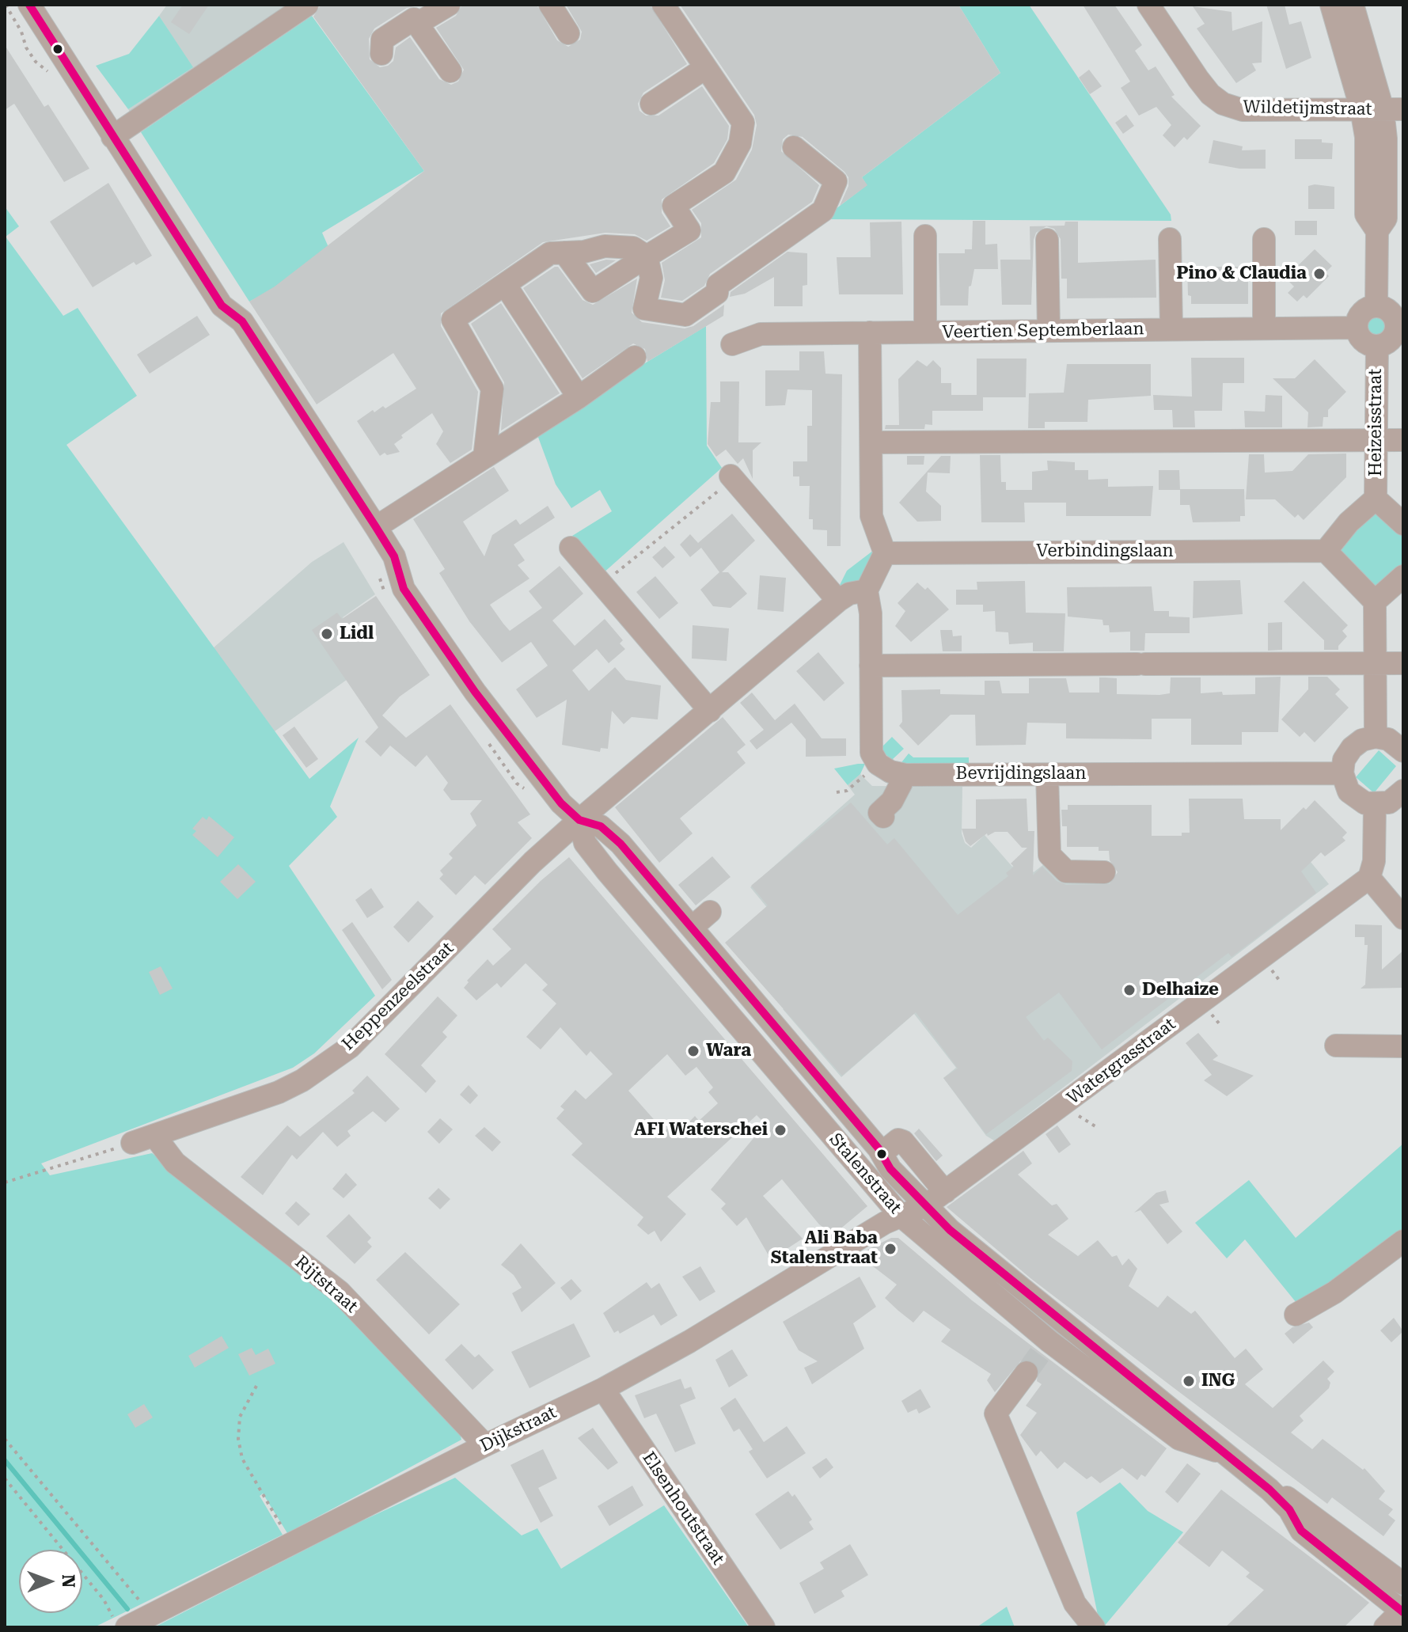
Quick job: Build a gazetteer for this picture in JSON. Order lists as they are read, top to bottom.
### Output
{
  "streets": {
    "street": [
      "Wildetijmstraat",
      "Veertien Septemberlaan",
      "Heizeisstraat",
      "Verbindingslaan",
      "Bevrijdingslaan",
      "Heppenzeelstraat",
      "Watergrasstraat",
      "Stalenstraat",
      "Rijtstraat",
      "Dijkstraat",
      "Elsenhoutstraat"
    ]
  },
  "crossings": [
    ["Veertien Septemberlaan", "Heizeisstraat"],
    ["Heppenzeelstraat", "Stalenstraat"],
    ["Heppenzeelstraat", "Rijtstraat"],
    ["Watergrasstraat", "Stalenstraat"],
    ["Watergrasstraat", "Dijkstraat"],
    ["Stalenstraat", "Dijkstraat"],
    ["Rijtstraat", "Dijkstraat"],
    ["Dijkstraat", "Elsenhoutstraat"]
  ],
  "places": [
    "Pino & Claudia",
    "Lidl",
    "Delhaize",
    "Wara",
    "AFI Waterschei",
    "Ali Baba Stalenstraat",
    "ING"
  ],
  "north": "right"
}
